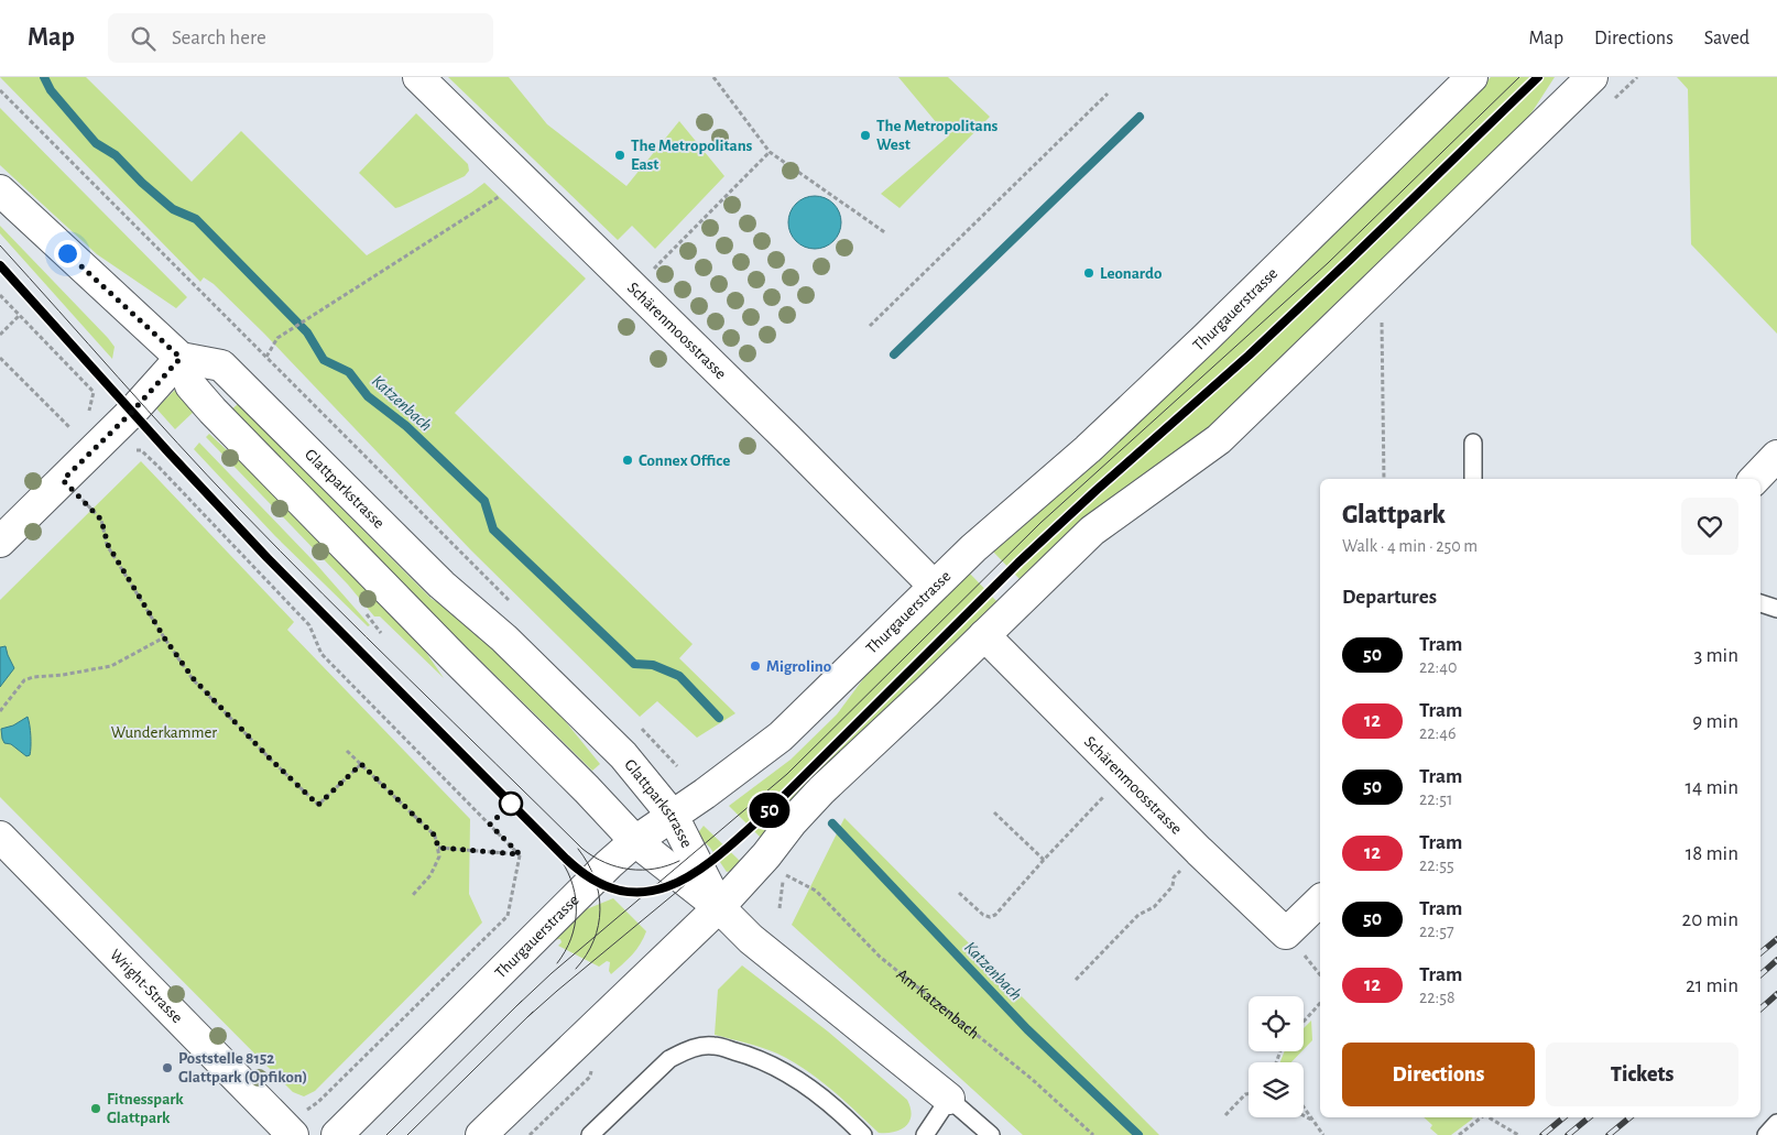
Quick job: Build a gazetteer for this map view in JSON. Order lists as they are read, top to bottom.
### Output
{
  "streets": {
    "street": [
      "Thurgauerstrasse",
      "Schärenmoosstrasse",
      "Glattparkstrasse",
      "Wright-Strasse"
    ],
    "path": ["Am Katzenbach"]
  },
  "crossings": [
    ["Thurgauerstrasse", "Schärenmoosstrasse"],
    ["Thurgauerstrasse", "Glattparkstrasse"]
  ],
  "water": ["Katzenbach"],
  "parks": ["Wunderkammer"],
  "places": [
    "The Metropolitans West",
    "The Metropolitans East",
    "Leonardo",
    "Connex Office",
    "Migrolino",
    "Poststelle 8152 Glattpark (Opfikon)",
    "Fitnesspark Glattpark"
  ],
  "lines": ["tram line 50"],
  "page": {
    "header": "Map",
    "search": "Search here",
    "nav": ["Map", "Directions", "Saved"],
    "on_map": "50",
    "heading": [
      ["Glattpark", "Walk · 4 min · 250 m"],
      "Departures"
    ],
    "list": [
      {
        "mark": "50",
        "name": "Tram",
        "note": "22:40",
        "value": "3 min"
      },
      {
        "mark": "12",
        "name": "Tram",
        "note": "22:46",
        "value": "9 min"
      },
      {
        "mark": "50",
        "name": "Tram",
        "note": "22:51",
        "value": "14 min"
      },
      {
        "mark": "12",
        "name": "Tram",
        "note": "22:55",
        "value": "18 min"
      },
      {
        "mark": "50",
        "name": "Tram",
        "note": "22:57",
        "value": "20 min"
      },
      {
        "mark": "12",
        "name": "Tram",
        "note": "22:58",
        "value": "21 min"
      }
    ],
    "buttons": ["Directions", "Tickets"]
  }
}
